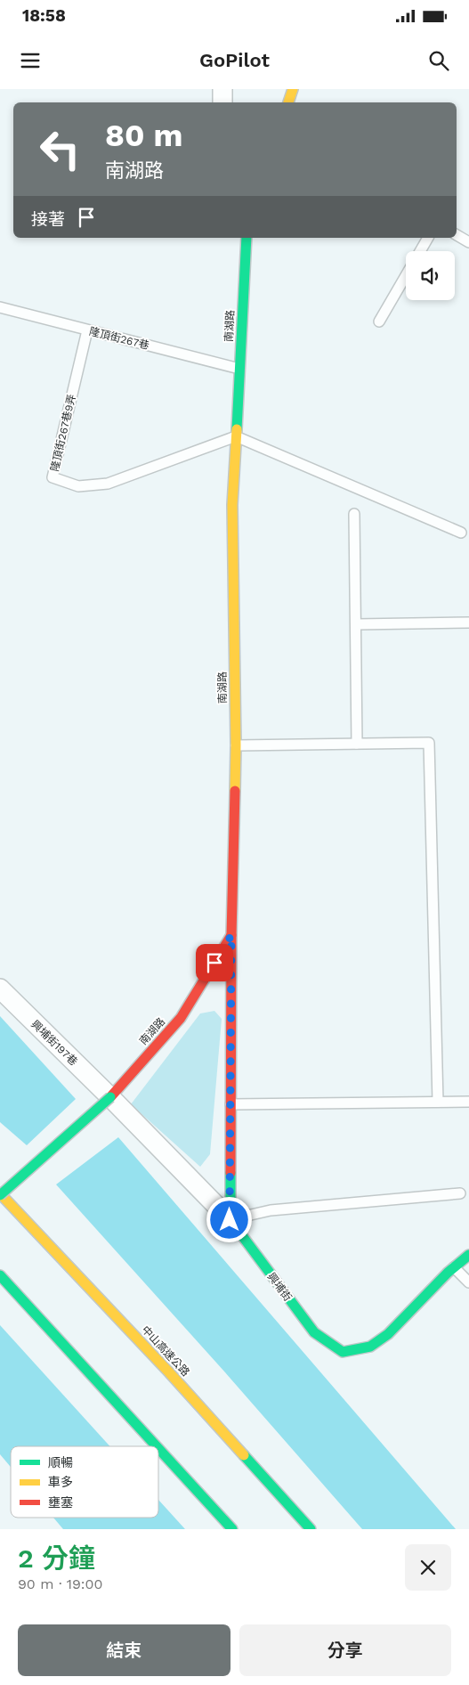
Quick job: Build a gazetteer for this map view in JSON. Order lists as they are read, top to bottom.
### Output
{
  "streets": {
    "main road": ["南湖路", "興埔街", "中山高速公路"],
    "street": ["興埔街197巷"],
    "lane": ["隆頂街267巷", "隆頂街267巷9弄"]
  },
  "crossings": [
    ["南湖路", "隆頂街267巷"],
    ["南湖路", "隆頂街267巷9弄"],
    ["南湖路", "興埔街197巷"],
    ["南湖路", "興埔街"],
    ["南湖路", "中山高速公路"],
    ["隆頂街267巷", "隆頂街267巷9弄"],
    ["興埔街197巷", "興埔街"]
  ],
  "legend": ["順暢", "車多", "壅塞"],
  "page": {
    "status": "18:58",
    "header": "GoPilot",
    "turn": ["80 m", "南湖路"],
    "then": "接著",
    "heading": ["2 分鐘", "90 m · 19:00"],
    "buttons": ["結束", "分享"]
  }
}
